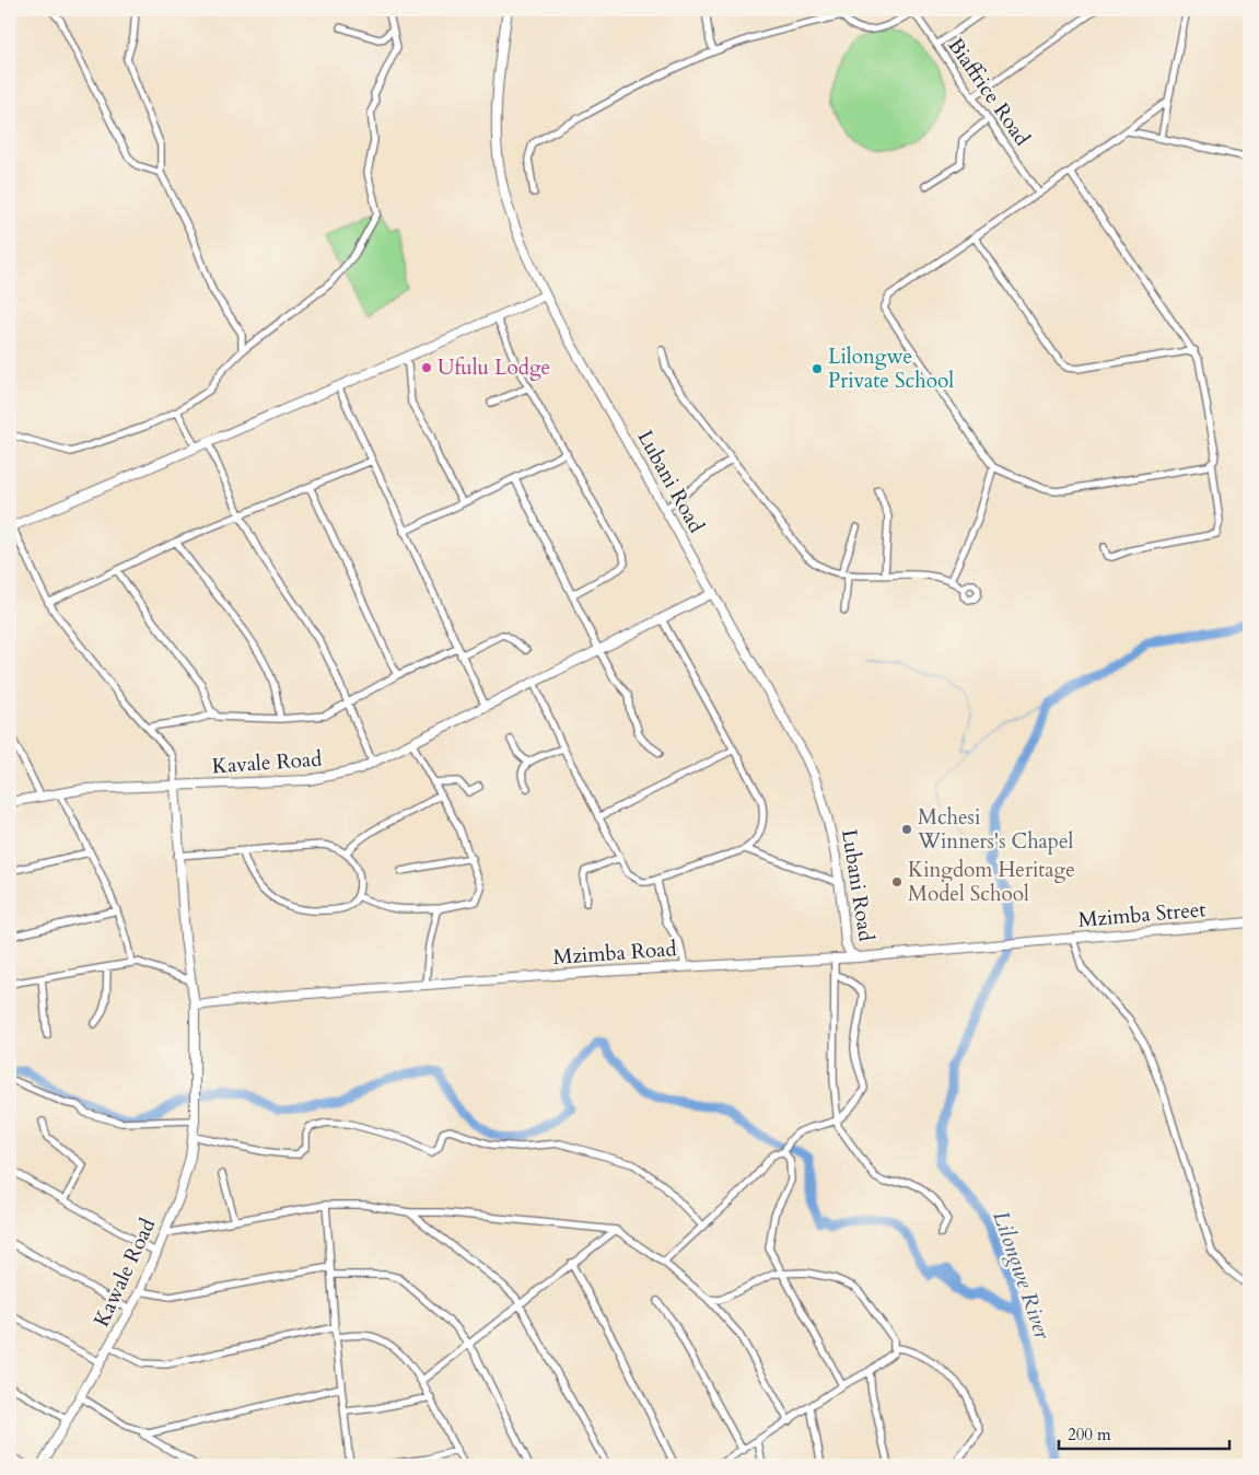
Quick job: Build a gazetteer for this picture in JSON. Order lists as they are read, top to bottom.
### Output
{
  "streets": {
    "street": [
      "Biaffrice Road",
      "Lubani Road",
      "Kavale Road",
      "Mzimba Street",
      "Mzimba Road",
      "Kawale Road"
    ]
  },
  "crossings": [
    ["Lubani Road", "Kavale Road"],
    ["Lubani Road", "Mzimba Road"],
    ["Mzimba Street", "Mzimba Road"],
    ["Mzimba Road", "Kawale Road"]
  ],
  "water": ["Lilongwe River"],
  "places": [
    "Ufulu Lodge",
    "Lilongwe Private School",
    "Mchesi Winners's Chapel",
    "Kingdom Heritage Model School"
  ],
  "scale_bar": "200 m"
}
